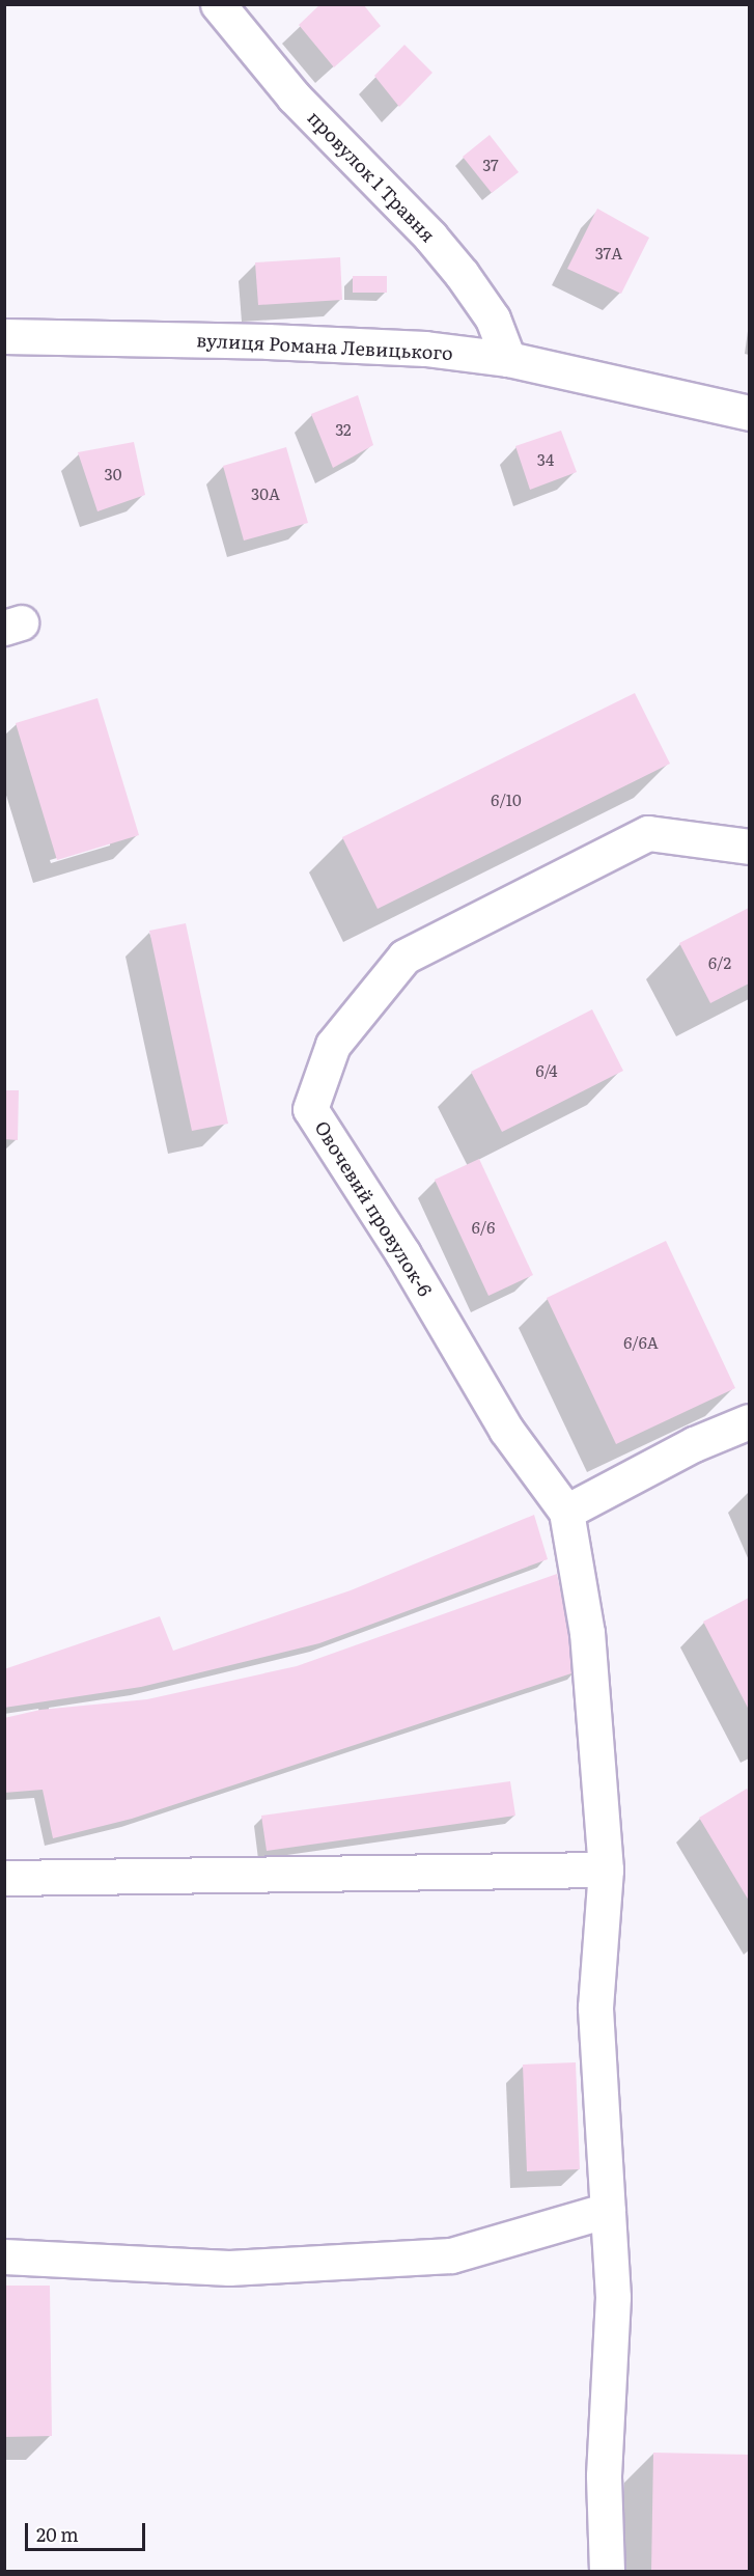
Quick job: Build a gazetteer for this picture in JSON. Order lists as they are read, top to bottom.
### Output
{
  "streets": {
    "street": ["провулок 1 Травня", "вулиця Романа Левицького", "Овочевий провулок-6"]
  },
  "crossings": [
    ["провулок 1 Травня", "вулиця Романа Левицького"]
  ],
  "house_numbers": [
    "37",
    "37А",
    "32",
    "34",
    "30",
    "30А",
    "6/10",
    "6/2",
    "6/4",
    "6/6",
    "6/6А"
  ],
  "scale_bar": "20 m"
}
